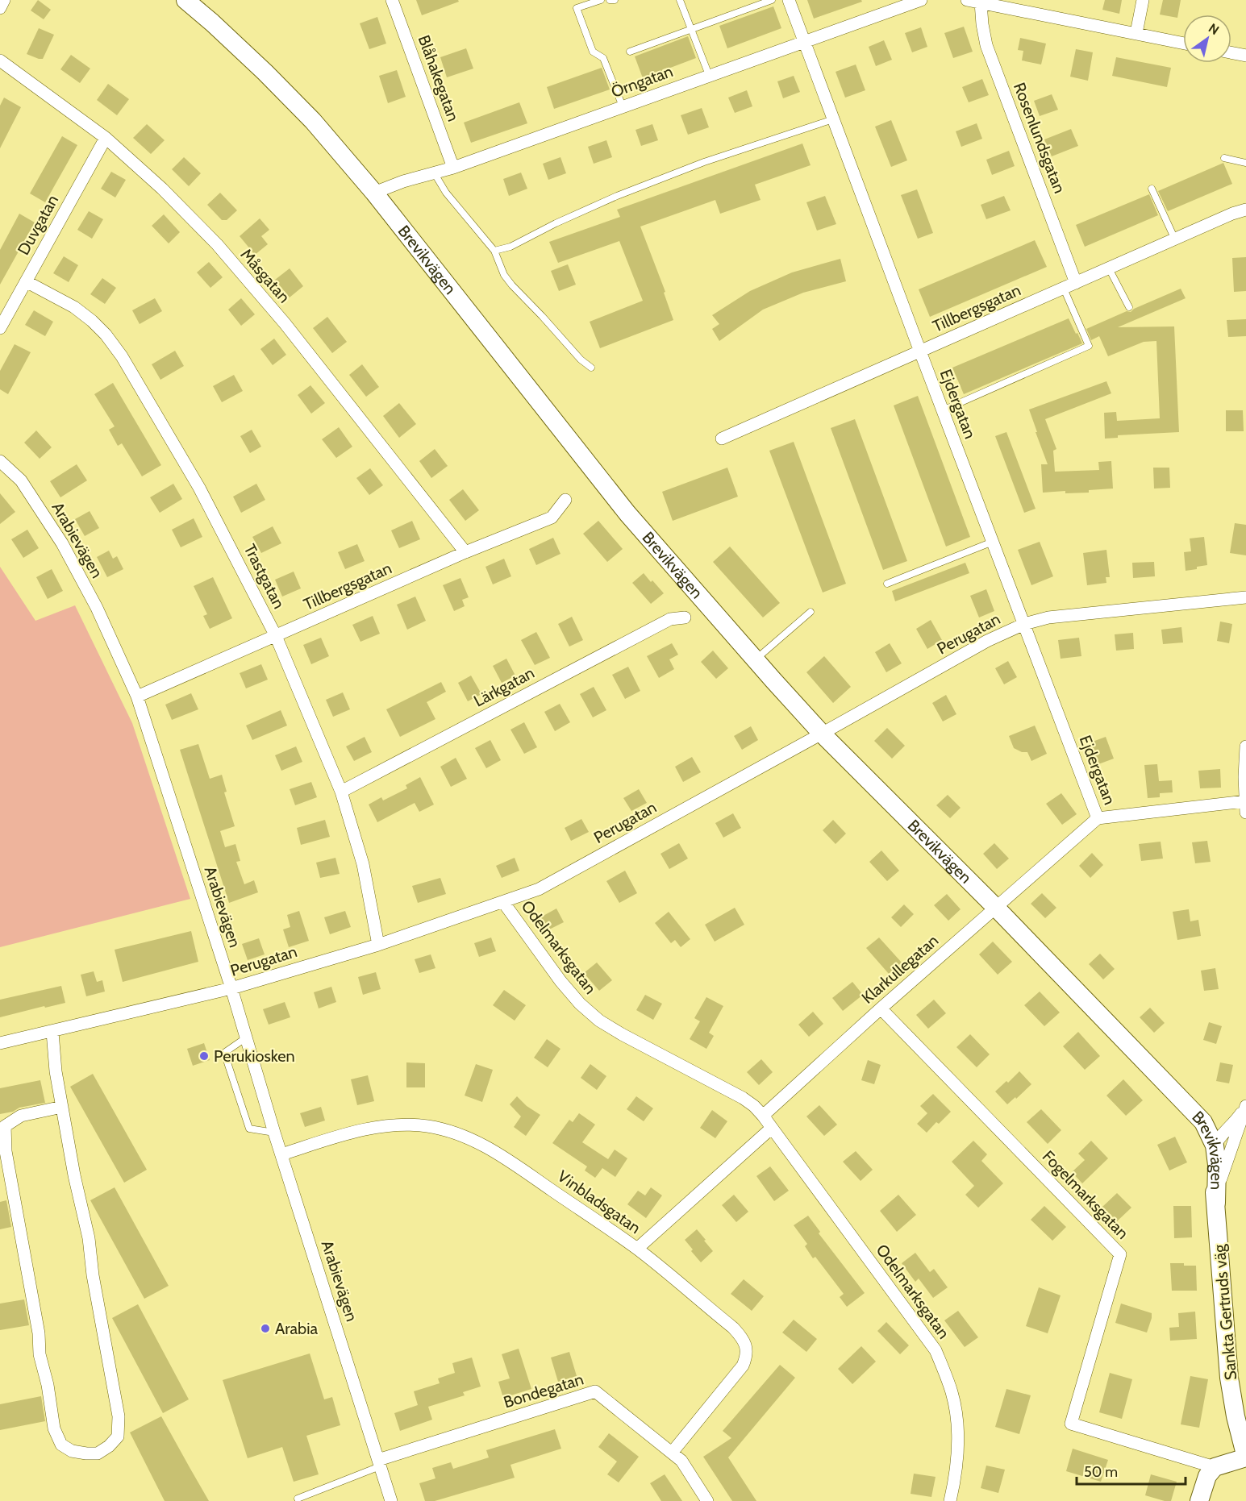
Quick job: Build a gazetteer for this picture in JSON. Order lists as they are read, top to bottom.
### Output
{
  "streets": {
    "street": [
      "Blåhakegatan",
      "Örngatan",
      "Rosenlundsgatan",
      "Duvgatan",
      "Brevikvägen",
      "Måsgatan",
      "Tillbergsgatan",
      "Ejdergatan",
      "Arabievägen",
      "Trastgatan",
      "Perugatan",
      "Lärkgatan",
      "Odelmarksgatan",
      "Klarkullegatan",
      "Fogelmarksgatan",
      "Vinbladsgatan",
      "Sankta Gertruds väg",
      "Bondegatan"
    ]
  },
  "crossings": [
    ["Blåhakegatan", "Örngatan"],
    ["Örngatan", "Brevikvägen"],
    ["Örngatan", "Ejdergatan"],
    ["Rosenlundsgatan", "Tillbergsgatan"],
    ["Duvgatan", "Måsgatan"],
    ["Duvgatan", "Trastgatan"],
    ["Brevikvägen", "Perugatan"],
    ["Brevikvägen", "Klarkullegatan"],
    ["Brevikvägen", "Sankta Gertruds väg"],
    ["Måsgatan", "Tillbergsgatan"],
    ["Tillbergsgatan", "Ejdergatan"],
    ["Tillbergsgatan", "Arabievägen"],
    ["Tillbergsgatan", "Trastgatan"],
    ["Ejdergatan", "Perugatan"],
    ["Ejdergatan", "Klarkullegatan"],
    ["Arabievägen", "Perugatan"],
    ["Arabievägen", "Vinbladsgatan"],
    ["Arabievägen", "Bondegatan"],
    ["Trastgatan", "Perugatan"],
    ["Trastgatan", "Lärkgatan"],
    ["Perugatan", "Odelmarksgatan"],
    ["Odelmarksgatan", "Klarkullegatan"],
    ["Klarkullegatan", "Fogelmarksgatan"],
    ["Fogelmarksgatan", "Sankta Gertruds väg"],
    ["Vinbladsgatan", "Bondegatan"]
  ],
  "places": ["Perukiosken", "Arabia"],
  "scale_bar": "50 m",
  "north": "top right"
}
